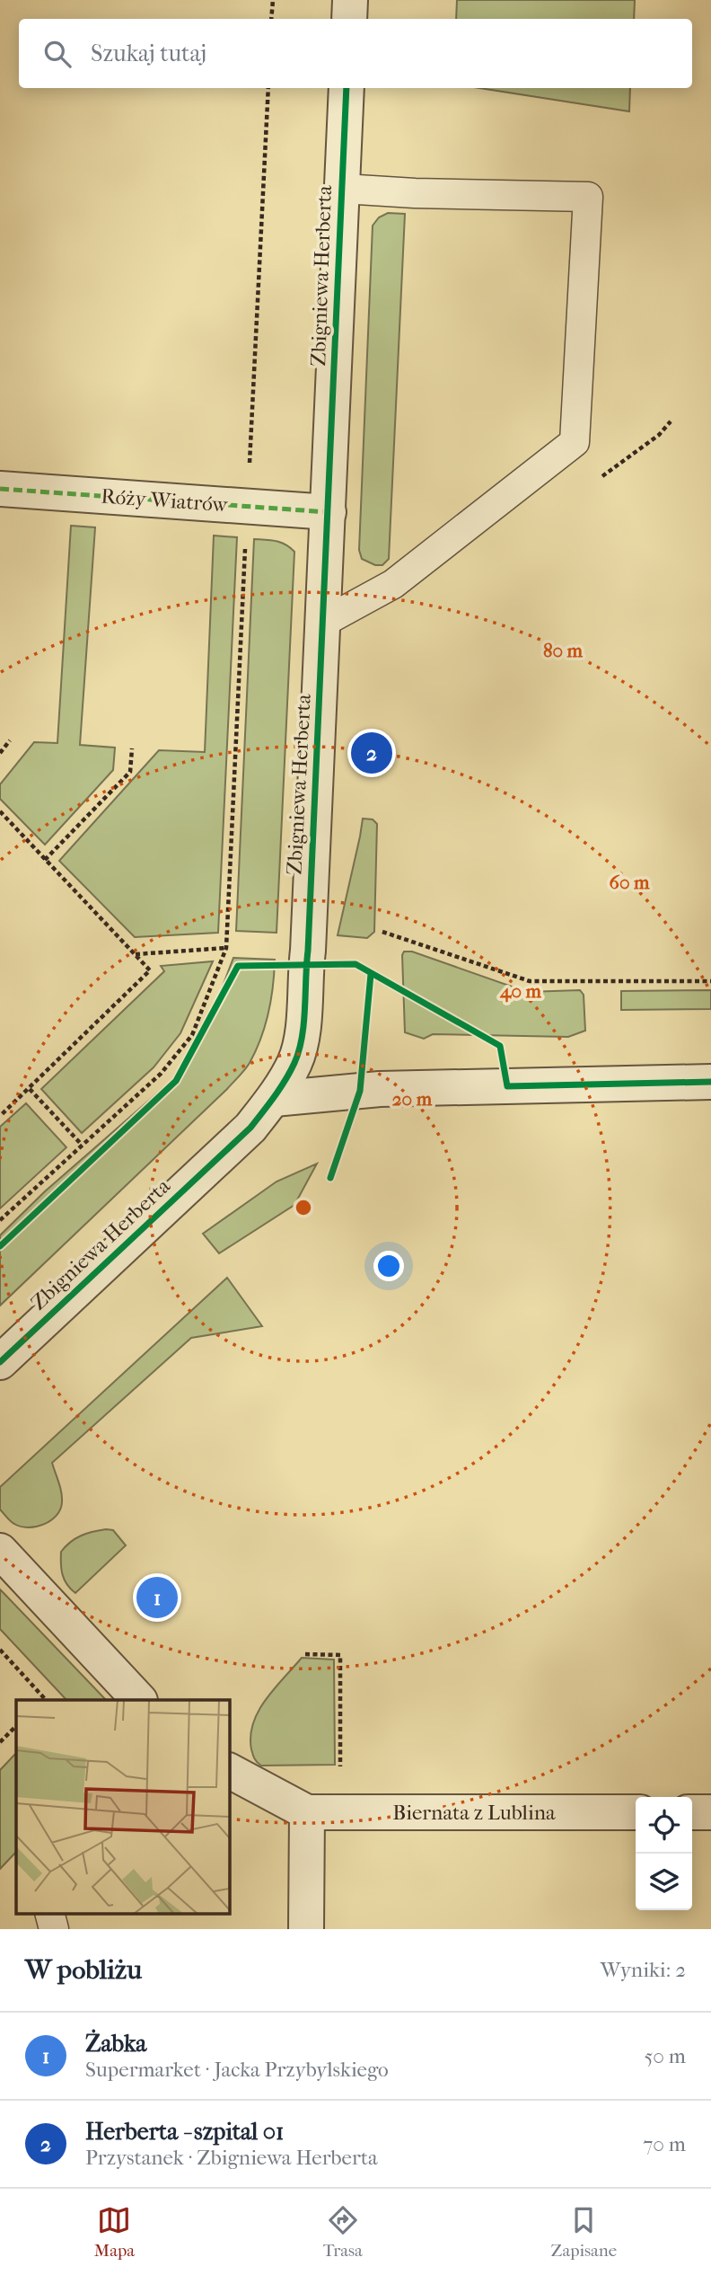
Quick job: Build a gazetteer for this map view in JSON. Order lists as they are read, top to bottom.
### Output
{
  "streets": {
    "street": ["Zbigniewa Herberta", "Róży Wiatrów", "Biernata z Lublina"]
  },
  "crossings": [
    ["Zbigniewa Herberta", "Róży Wiatrów"]
  ],
  "page": {
    "search": "Szukaj tutaj",
    "pins": ["2", "1"],
    "heading": ["W pobliżu", "Wyniki: 2"],
    "list": [
      {
        "mark": "1",
        "name": "Żabka",
        "note": "Supermarket · Jacka Przybylskiego",
        "value": "50 m"
      },
      {
        "mark": "2",
        "name": "Herberta - szpital 01",
        "note": "Przystanek · Zbigniewa Herberta",
        "value": "70 m"
      }
    ],
    "nav": ["Mapa", "Trasa", "Zapisane"]
  },
  "rings": [
    "80 m",
    "60 m",
    "40 m",
    "20 m"
  ]
}
